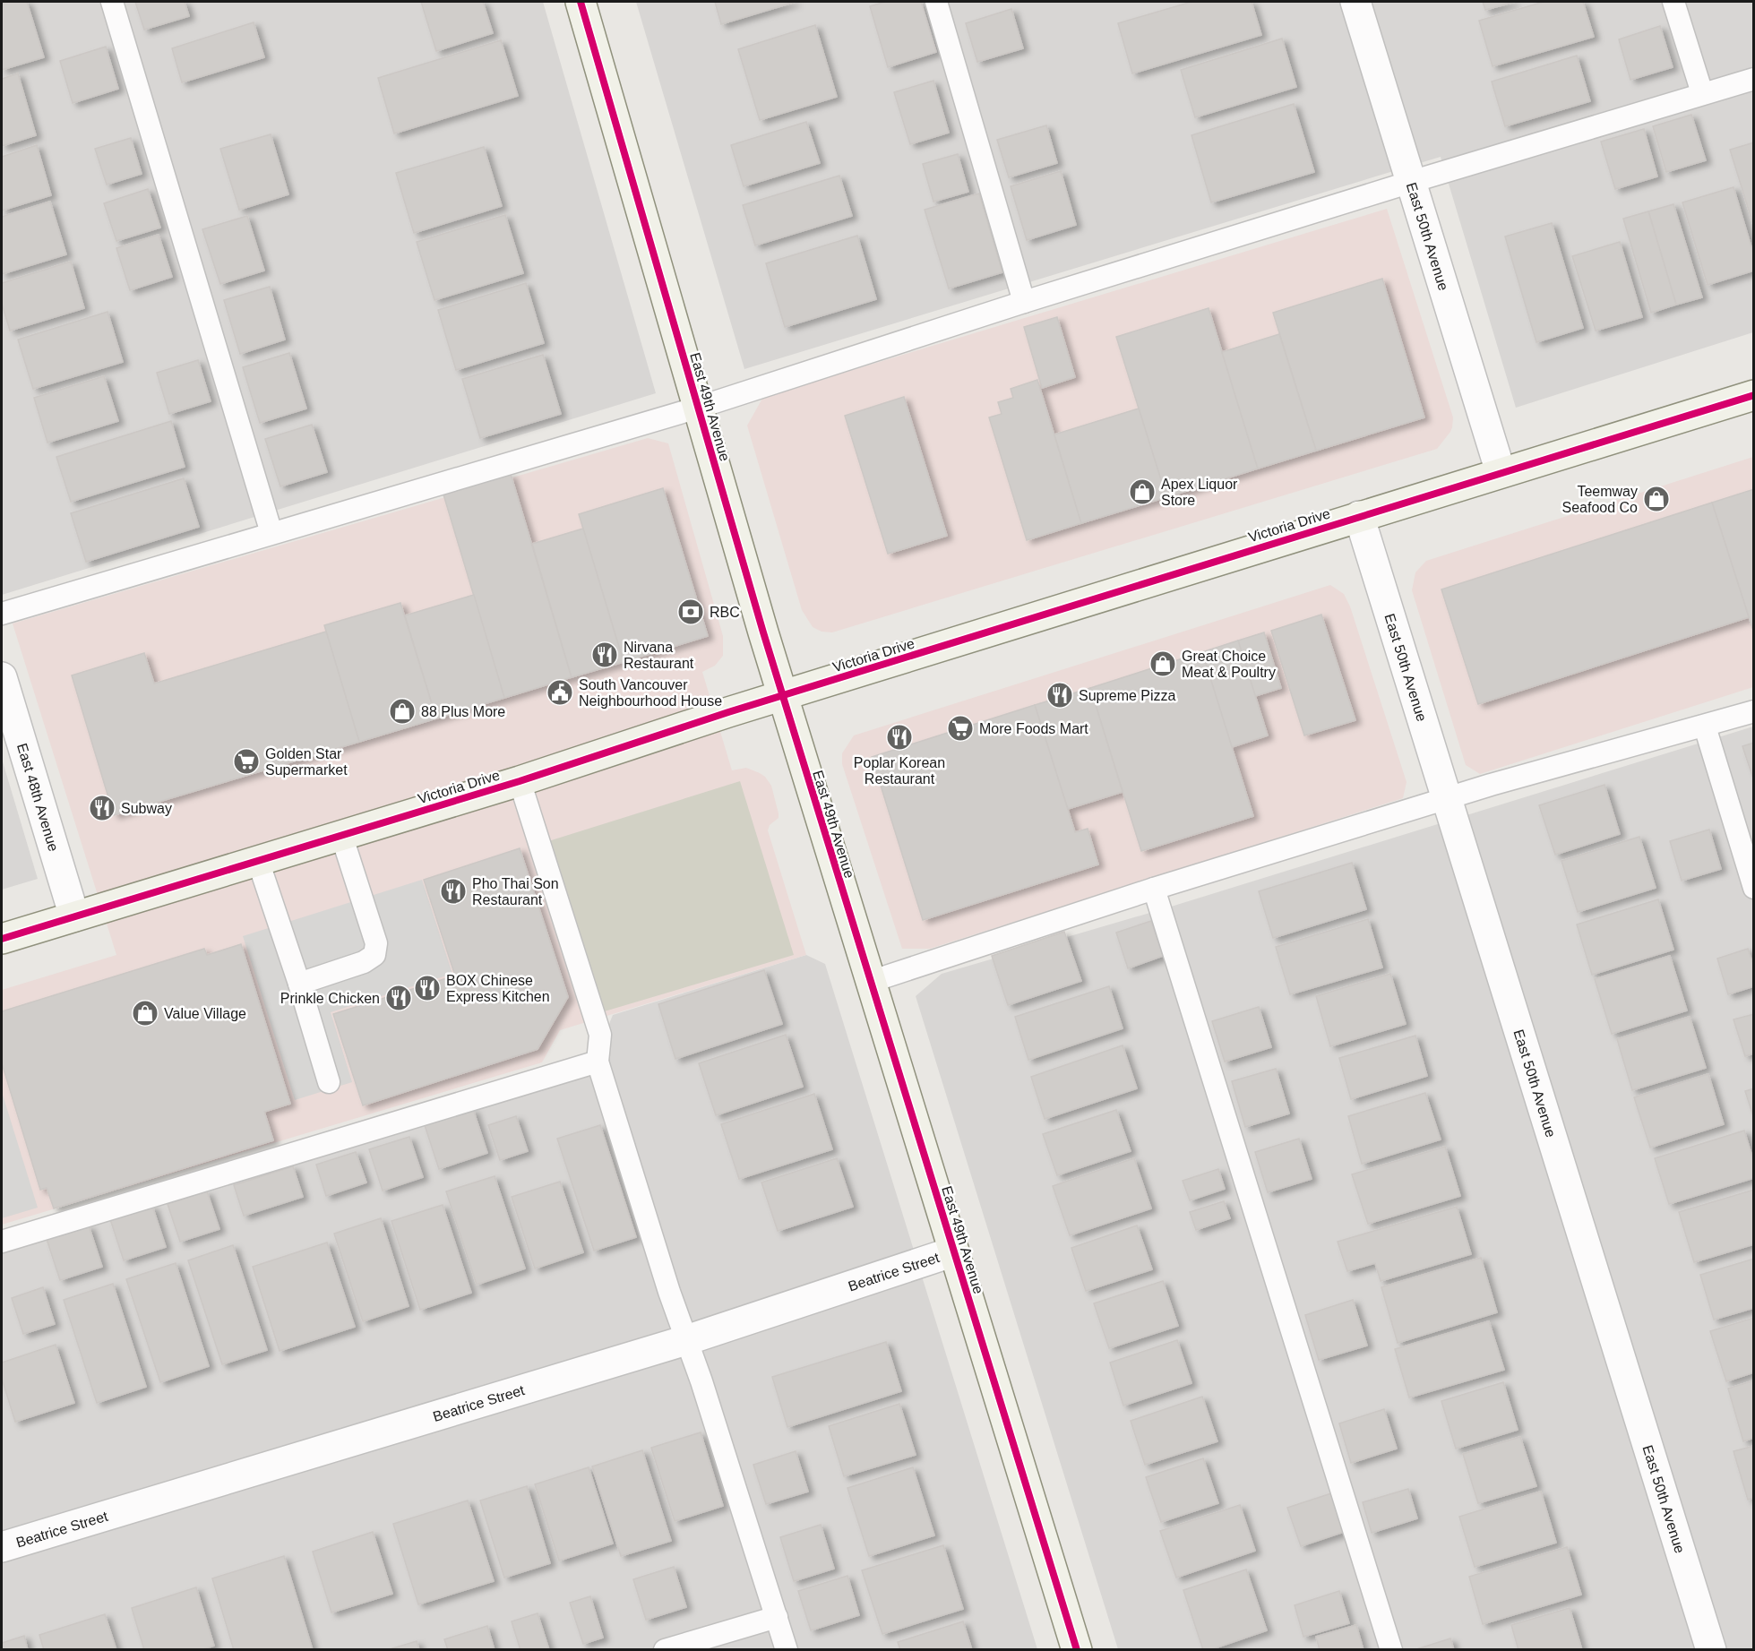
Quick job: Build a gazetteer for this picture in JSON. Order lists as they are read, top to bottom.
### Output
{
  "streets": {
    "street": [
      "East 50th Avenue",
      "East 49th Avenue",
      "Victoria Drive",
      "East 48th Avenue",
      "Beatrice Street"
    ]
  },
  "crossings": [
    ["East 50th Avenue", "Victoria Drive"],
    ["East 49th Avenue", "Victoria Drive"],
    ["East 49th Avenue", "Beatrice Street"],
    ["Victoria Drive", "East 48th Avenue"]
  ],
  "places": {
    "shop": [
      "Apex Liquor Store",
      "Teemway Seafood Co",
      "Great Choice Meat & Poultry",
      "88 Plus More",
      "Value Village"
    ],
    "bank": ["RBC"],
    "restaurant": [
      "Nirvana Restaurant",
      "Supreme Pizza",
      "Poplar Korean Restaurant",
      "Subway",
      "Pho Thai Son Restaurant",
      "BOX Chinese Express Kitchen",
      "Prinkle Chicken"
    ],
    "public building": ["South Vancouver Neighbourhood House"],
    "supermarket": ["More Foods Mart", "Golden Star Supermarket"]
  }
}
